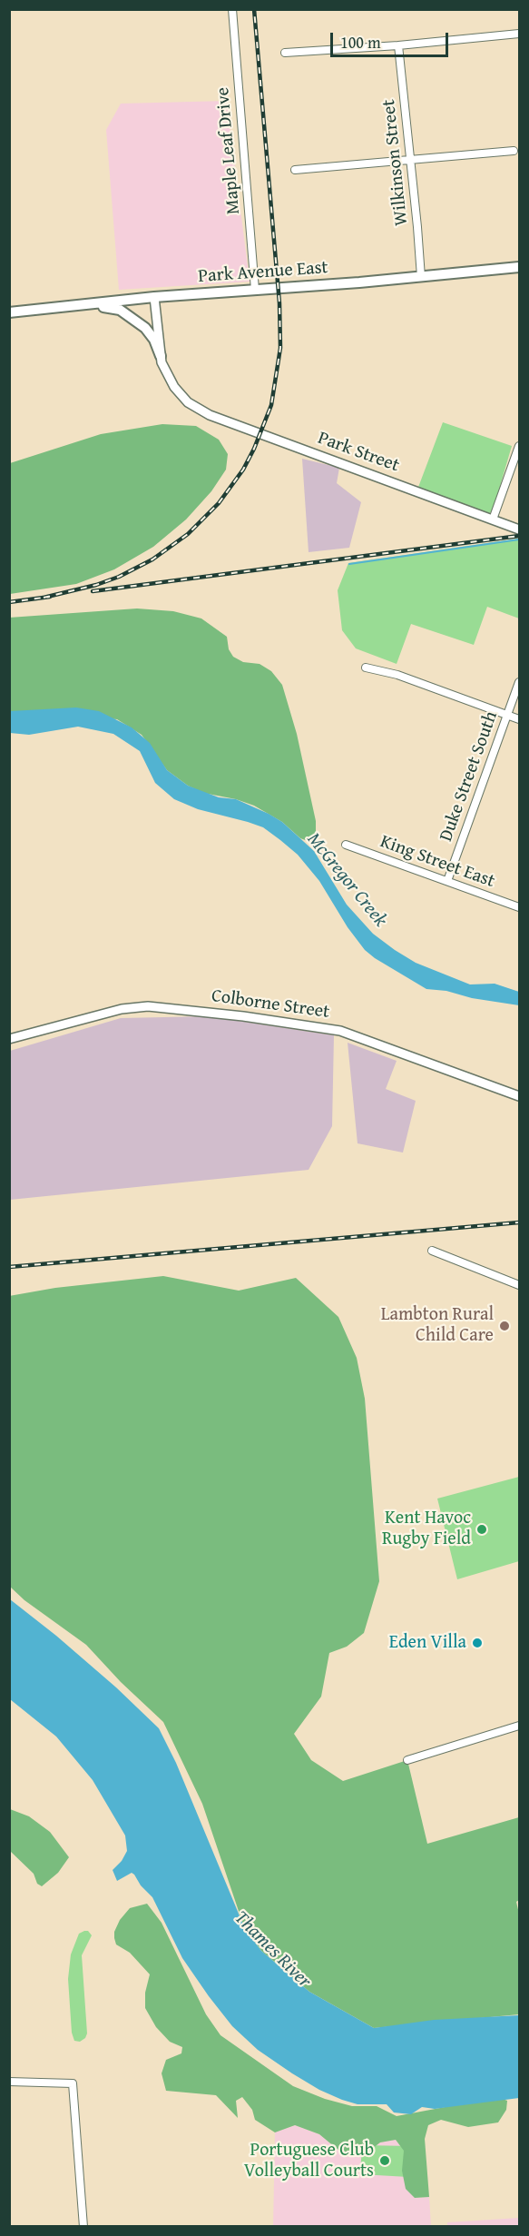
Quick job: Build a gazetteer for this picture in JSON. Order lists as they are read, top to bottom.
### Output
{
  "streets": {
    "main road": ["Park Avenue East"],
    "street": [
      "Maple Leaf Drive",
      "Wilkinson Street",
      "Park Street",
      "Duke Street South",
      "King Street East",
      "Colborne Street"
    ]
  },
  "crossings": [
    ["Maple Leaf Drive", "Park Avenue East"],
    ["Wilkinson Street", "Park Avenue East"],
    ["Duke Street South", "King Street East"]
  ],
  "water": ["McGregor Creek", "Thames River"],
  "places": [
    "Lambton Rural Child Care",
    "Kent Havoc Rugby Field",
    "Eden Villa",
    "Portuguese Club Volleyball Courts"
  ],
  "scale_bar": "100 m"
}
